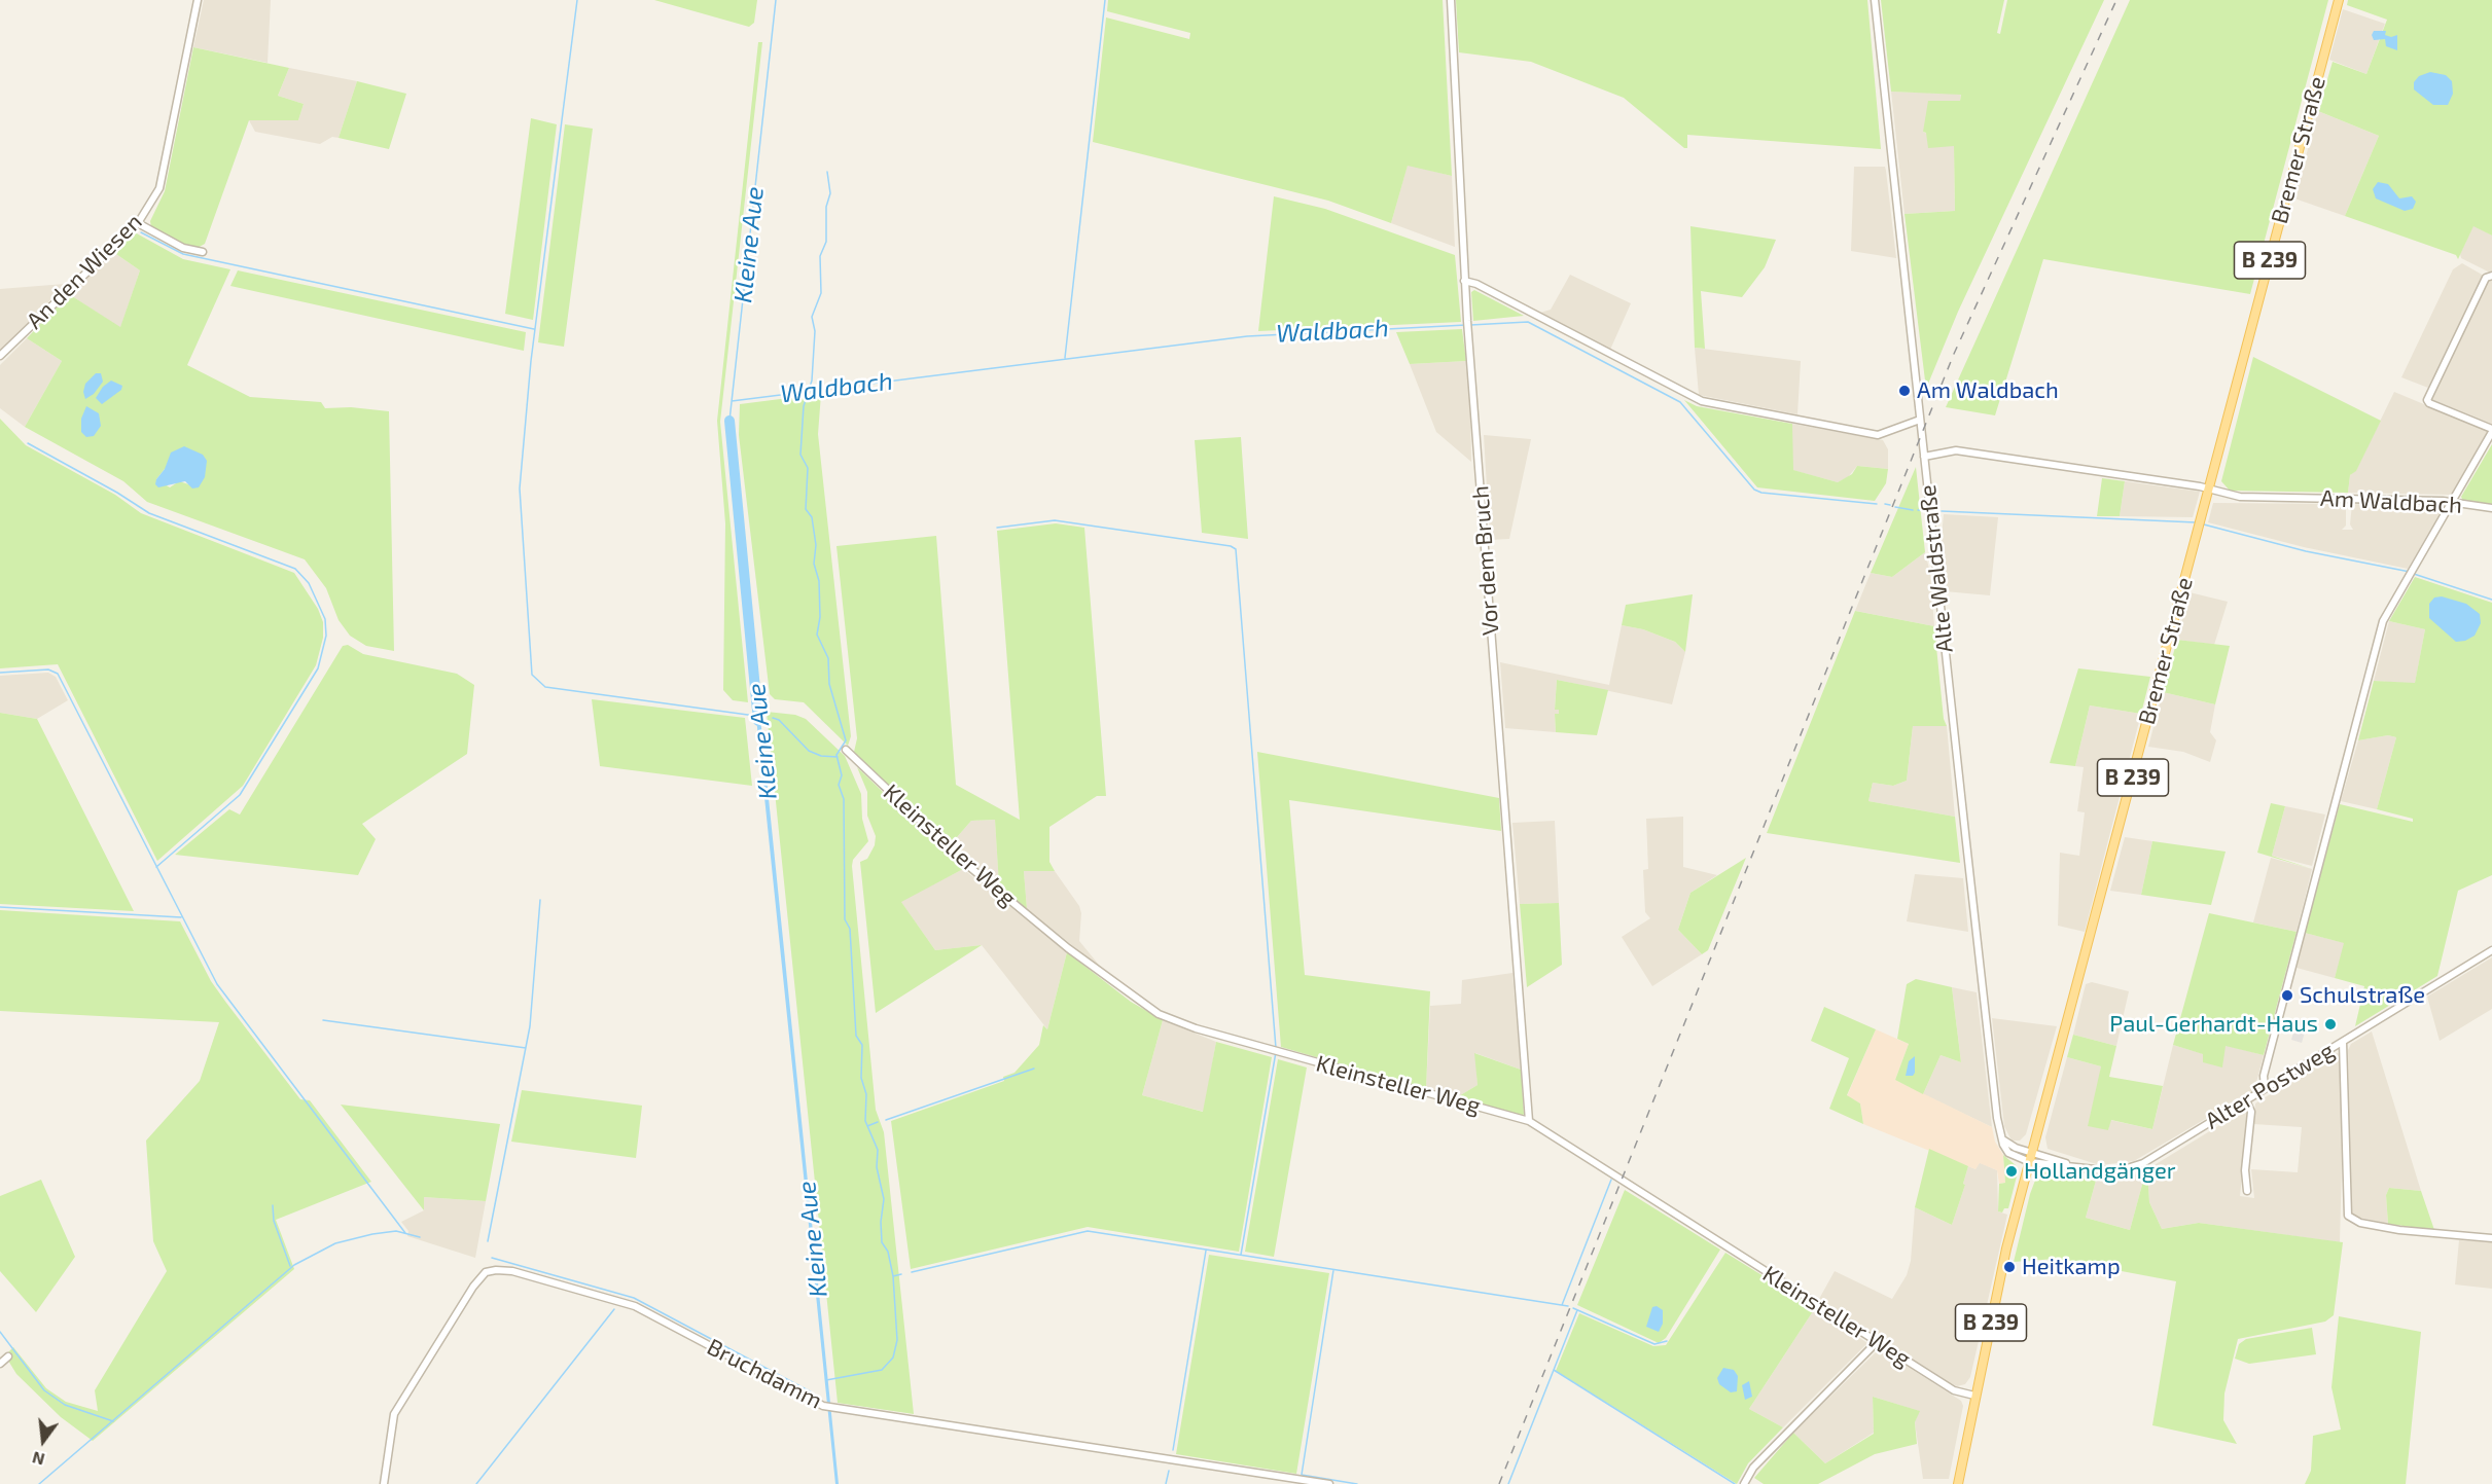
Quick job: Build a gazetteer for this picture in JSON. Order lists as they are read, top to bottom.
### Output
{
  "streets": {
    "main road": ["Bremer Straße", "B 239"],
    "street": [
      "An den Wiesen",
      "Am Waldbach",
      "Vor dem Bruch",
      "Alte Waldstraße",
      "Kleinsteller Weg",
      "Alter Postweg",
      "Bruchdamm"
    ]
  },
  "crossings": [
    ["Bremer Straße", "Am Waldbach"],
    ["Bremer Straße", "Kleinsteller Weg"],
    ["Bremer Straße", "Alter Postweg"],
    ["Am Waldbach", "Alte Waldstraße"],
    ["Vor dem Bruch", "Kleinsteller Weg"]
  ],
  "water": ["Kleine Aue", "Waldbach"],
  "places": [
    "Am Waldbach",
    "Schulstraße",
    "Paul-Gerhardt-Haus",
    "Hollandgänger",
    "Heitkamp"
  ],
  "north": "bottom"
}
